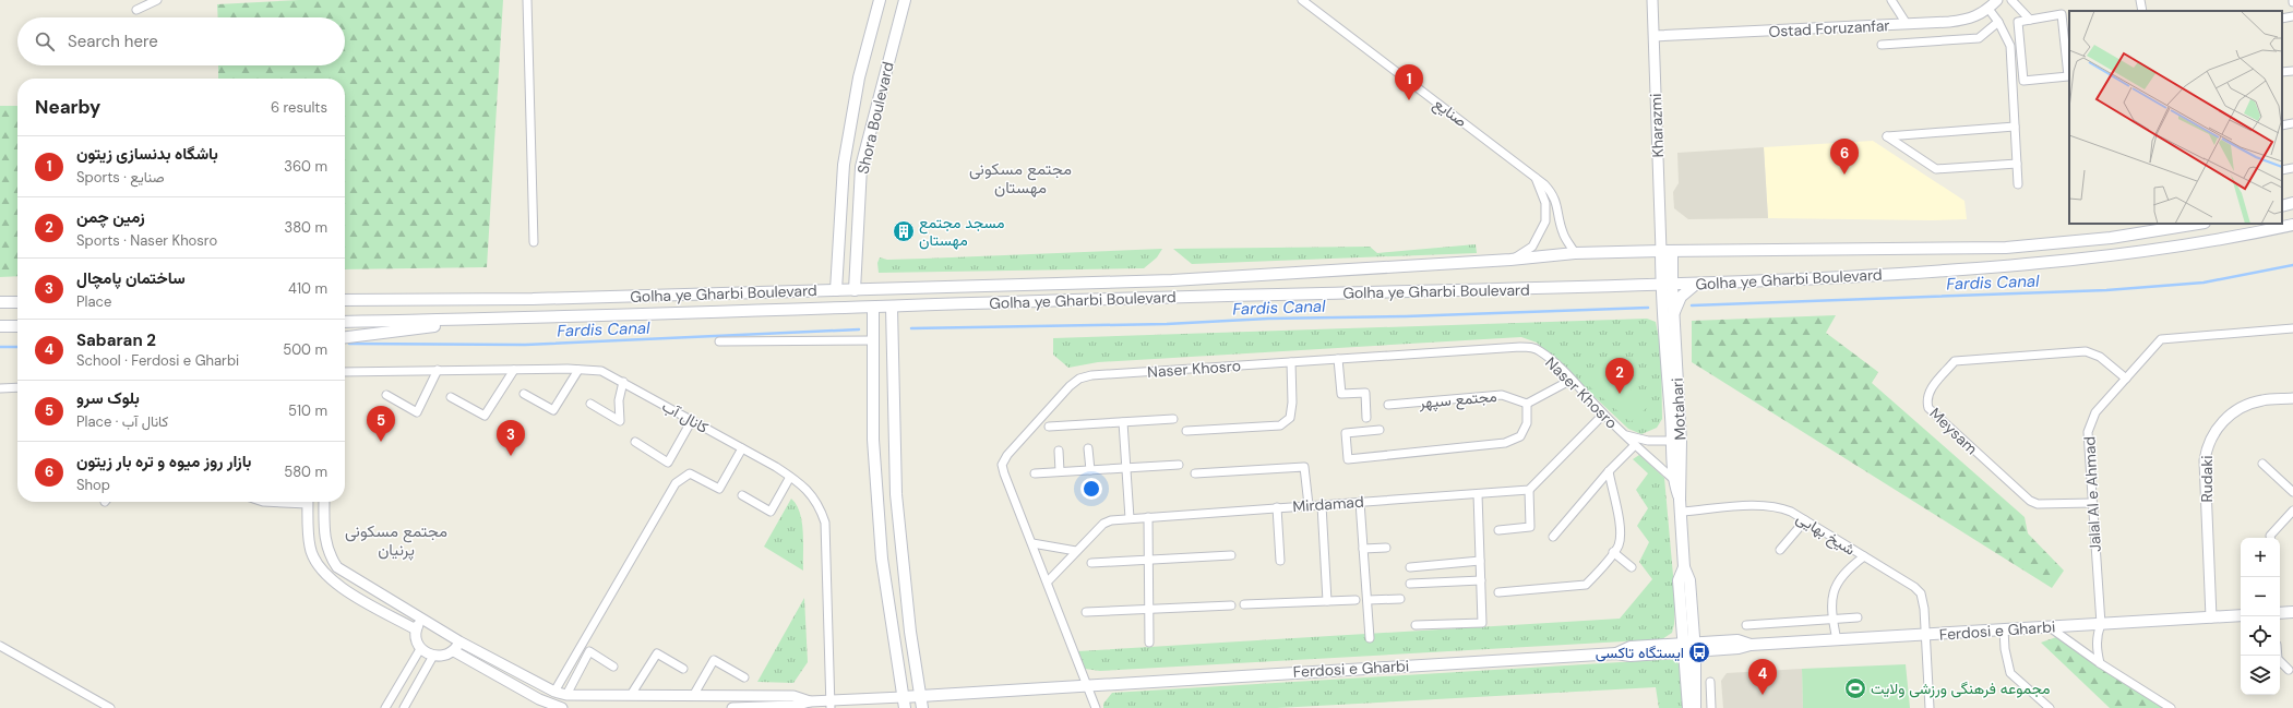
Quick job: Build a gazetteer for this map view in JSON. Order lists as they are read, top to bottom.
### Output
{
  "streets": {
    "main road": [
      "Shora Boulevard",
      "Golha ye Gharbi Boulevard",
      "Motahari",
      "Ferdosi e Gharbi"
    ],
    "street": [
      "Ostad Foruzanfar",
      "صنایع",
      "Kharazmi",
      "Naser Khosro",
      "مجتمع سپهر",
      "کانال آب",
      "Meysam",
      "Rudaki",
      "Jalal Al e Ahmad",
      "Mirdamad",
      "شیخ بهایی"
    ]
  },
  "crossings": [
    ["Ostad Foruzanfar", "Kharazmi"],
    ["صنایع", "Golha ye Gharbi Boulevard"],
    ["Shora Boulevard", "Golha ye Gharbi Boulevard"],
    ["Kharazmi", "Golha ye Gharbi Boulevard"],
    ["Kharazmi", "Motahari"],
    ["Golha ye Gharbi Boulevard", "Motahari"],
    ["Naser Khosro", "Motahari"],
    ["Naser Khosro", "Mirdamad"],
    ["Naser Khosro", "Ferdosi e Gharbi"],
    ["Motahari", "شیخ بهایی"],
    ["Motahari", "Ferdosi e Gharbi"],
    ["Meysam", "Jalal Al e Ahmad"],
    ["Rudaki", "Ferdosi e Gharbi"],
    ["Jalal Al e Ahmad", "Ferdosi e Gharbi"],
    ["شیخ بهایی", "Ferdosi e Gharbi"]
  ],
  "districts": ["مجتمع مسکونی مهستان", "مجتمع مسکونی پرنیان"],
  "water": ["Fardis Canal"],
  "places": {
    "building": ["مسجد مجتمع مهستان"],
    "bus stop": ["ایستگاه تاکسی"],
    "sports": ["مجموعه فرهنگی ورزشی ولایت"]
  },
  "page": {
    "search": "Search here",
    "pins": [
      "1",
      "6",
      "2",
      "5",
      "3",
      "4"
    ],
    "heading": ["Nearby", "6 results"],
    "list": [
      {
        "mark": "1",
        "name": "باشگاه بدنسازی زیتون",
        "note": "Sports · صنایع",
        "value": "360 m"
      },
      {
        "mark": "2",
        "name": "زمین چمن",
        "note": "Sports · Naser Khosro",
        "value": "380 m"
      },
      {
        "mark": "3",
        "name": "ساختمان پامچال",
        "note": "Place",
        "value": "410 m"
      },
      {
        "mark": "4",
        "name": "Sabaran 2",
        "note": "School · Ferdosi e Gharbi",
        "value": "500 m"
      },
      {
        "mark": "5",
        "name": "بلوک سرو",
        "note": "Place · کانال آب",
        "value": "510 m"
      },
      {
        "mark": "6",
        "name": "بازار روز میوه و تره بار زیتون",
        "note": "Shop",
        "value": "580 m"
      }
    ],
    "map_buttons": ["+", "−"]
  }
}
